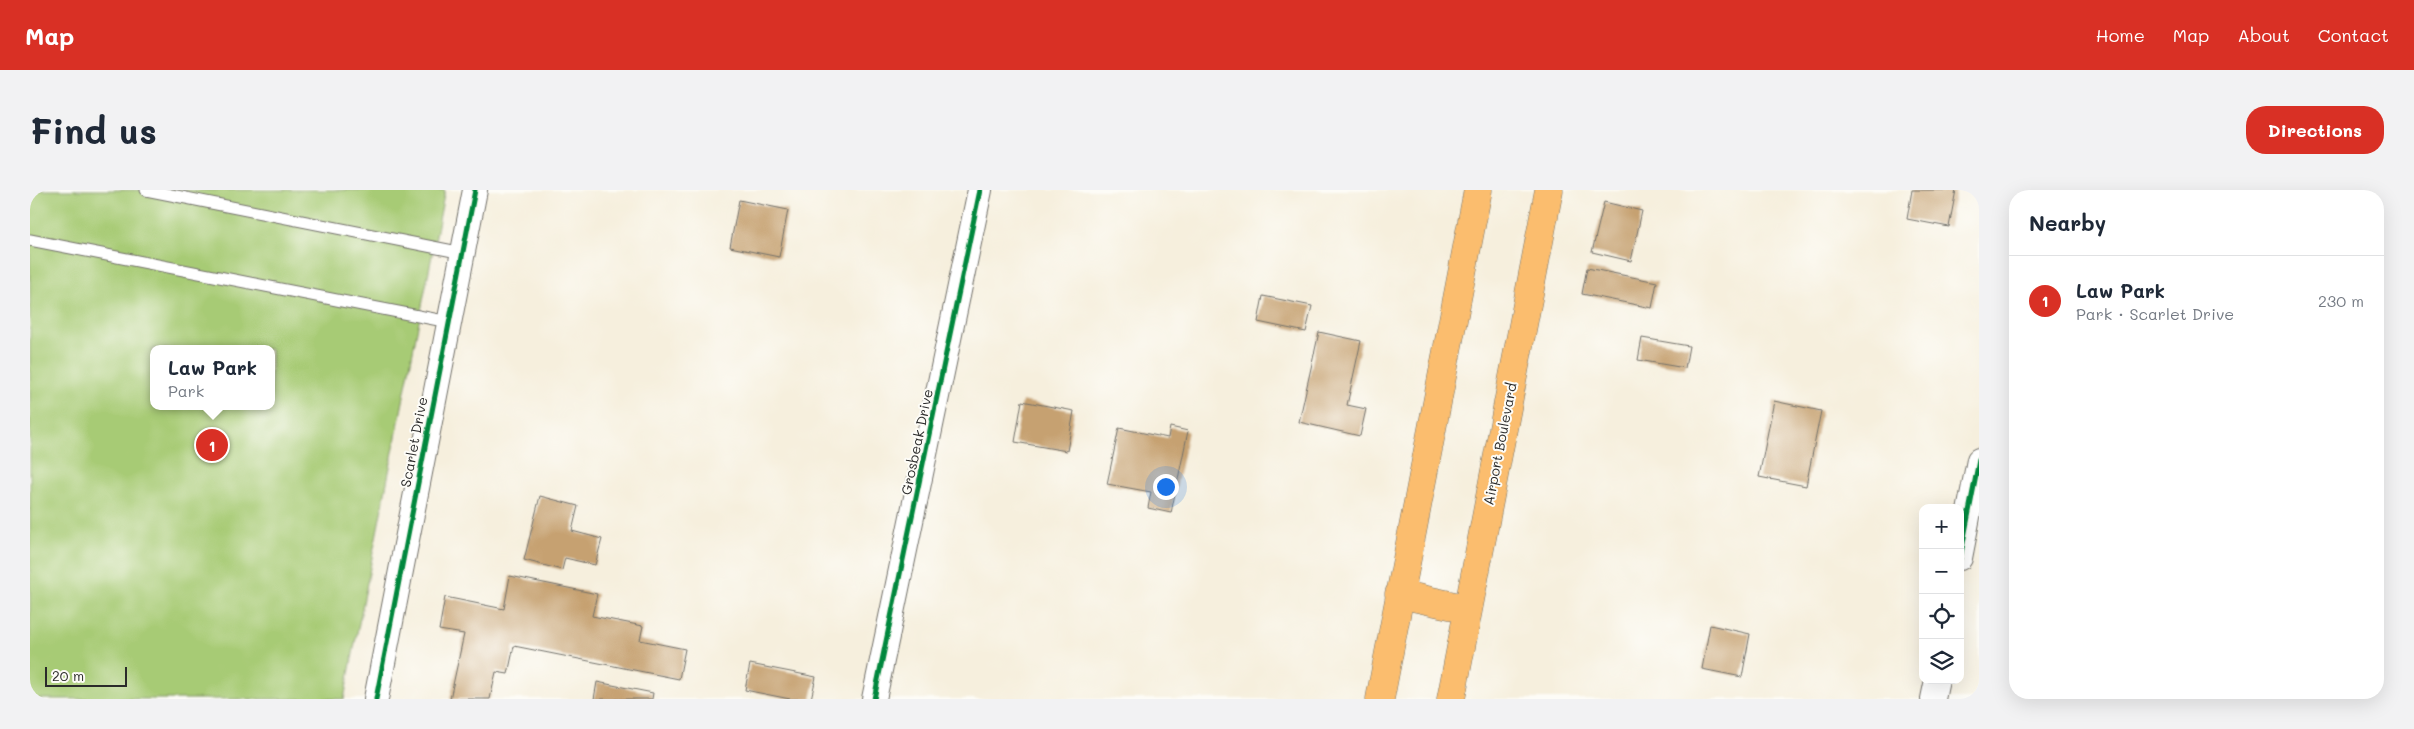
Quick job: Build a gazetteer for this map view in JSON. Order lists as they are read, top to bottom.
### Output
{
  "streets": {
    "main road": ["Airport Boulevard"],
    "street": ["Scarlet Drive", "Grosbeak Drive"]
  },
  "scale_bar": "20 m",
  "page": {
    "header": "Map",
    "nav": [
      "Home",
      "Map",
      "About",
      "Contact"
    ],
    "buttons": "Directions",
    "title": "Find us",
    "heading": "Nearby",
    "list": [
      {
        "mark": "1",
        "name": "Law Park",
        "note": "Park · Scarlet Drive",
        "value": "230 m"
      }
    ],
    "popup": ["Law Park", "Park"],
    "pins": "1",
    "map_buttons": ["+", "−"],
    "scale": "20 m"
  }
}
